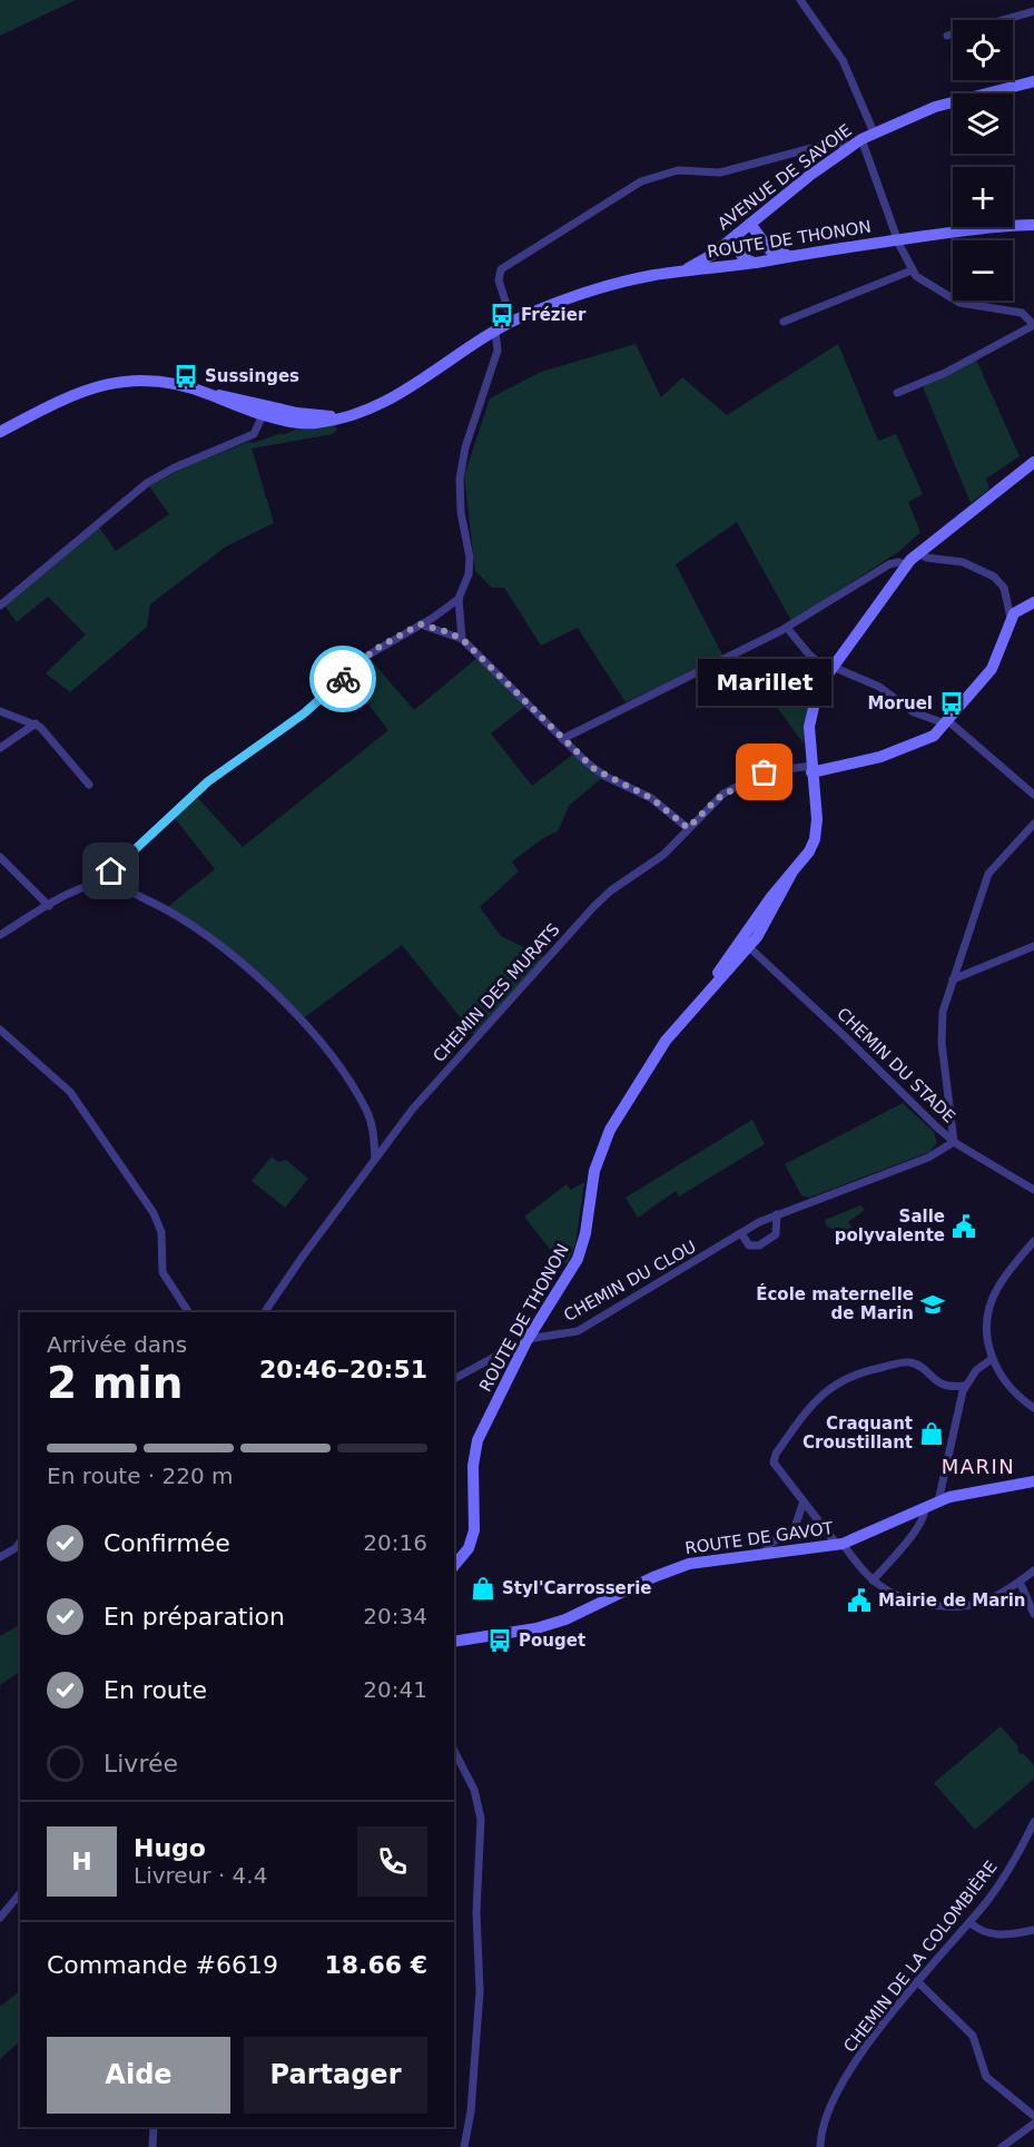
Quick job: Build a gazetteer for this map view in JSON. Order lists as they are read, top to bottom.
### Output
{
  "streets": {
    "street": [
      "AVENUE DE SAVOIE",
      "ROUTE DE THONON",
      "CHEMIN DES MURATS",
      "CHEMIN DU STADE",
      "CHEMIN DU CLOU",
      "ROUTE DE GAVOT",
      "CHEMIN DE LA COLOMBIÈRE"
    ]
  },
  "crossings": [
    ["AVENUE DE SAVOIE", "ROUTE DE THONON"],
    ["ROUTE DE THONON", "CHEMIN DES MURATS"],
    ["ROUTE DE THONON", "CHEMIN DU STADE"],
    ["ROUTE DE THONON", "CHEMIN DU CLOU"],
    ["CHEMIN DU STADE", "CHEMIN DU CLOU"]
  ],
  "districts": ["MARIN"],
  "places": {
    "bus stop": [
      "Frézier",
      "Sussinges",
      "Moruel",
      "Pouget"
    ],
    "other": ["Marillet"],
    "public building": ["Salle polyvalente", "Mairie de Marin"],
    "school or university": ["École maternelle de Marin"],
    "shop": ["Craquant Croustillant", "Styl'Carrosserie"]
  },
  "page": {
    "map_buttons": ["+", "−"],
    "bubble": "Marillet",
    "heading": ["2 min", "Arrivée dans", "20:46–20:51"],
    "panel": [
      "Hugo",
      "Livreur · 4.4",
      "Commande #6619",
      "18.66 €"
    ],
    "bar": "En route · 220 m",
    "list": [
      ["Confirmée", "20:16"],
      ["En préparation", "20:34"],
      ["En route", "20:41"],
      "Livrée"
    ],
    "round": "H",
    "buttons": ["Aide", "Partager"]
  }
}
